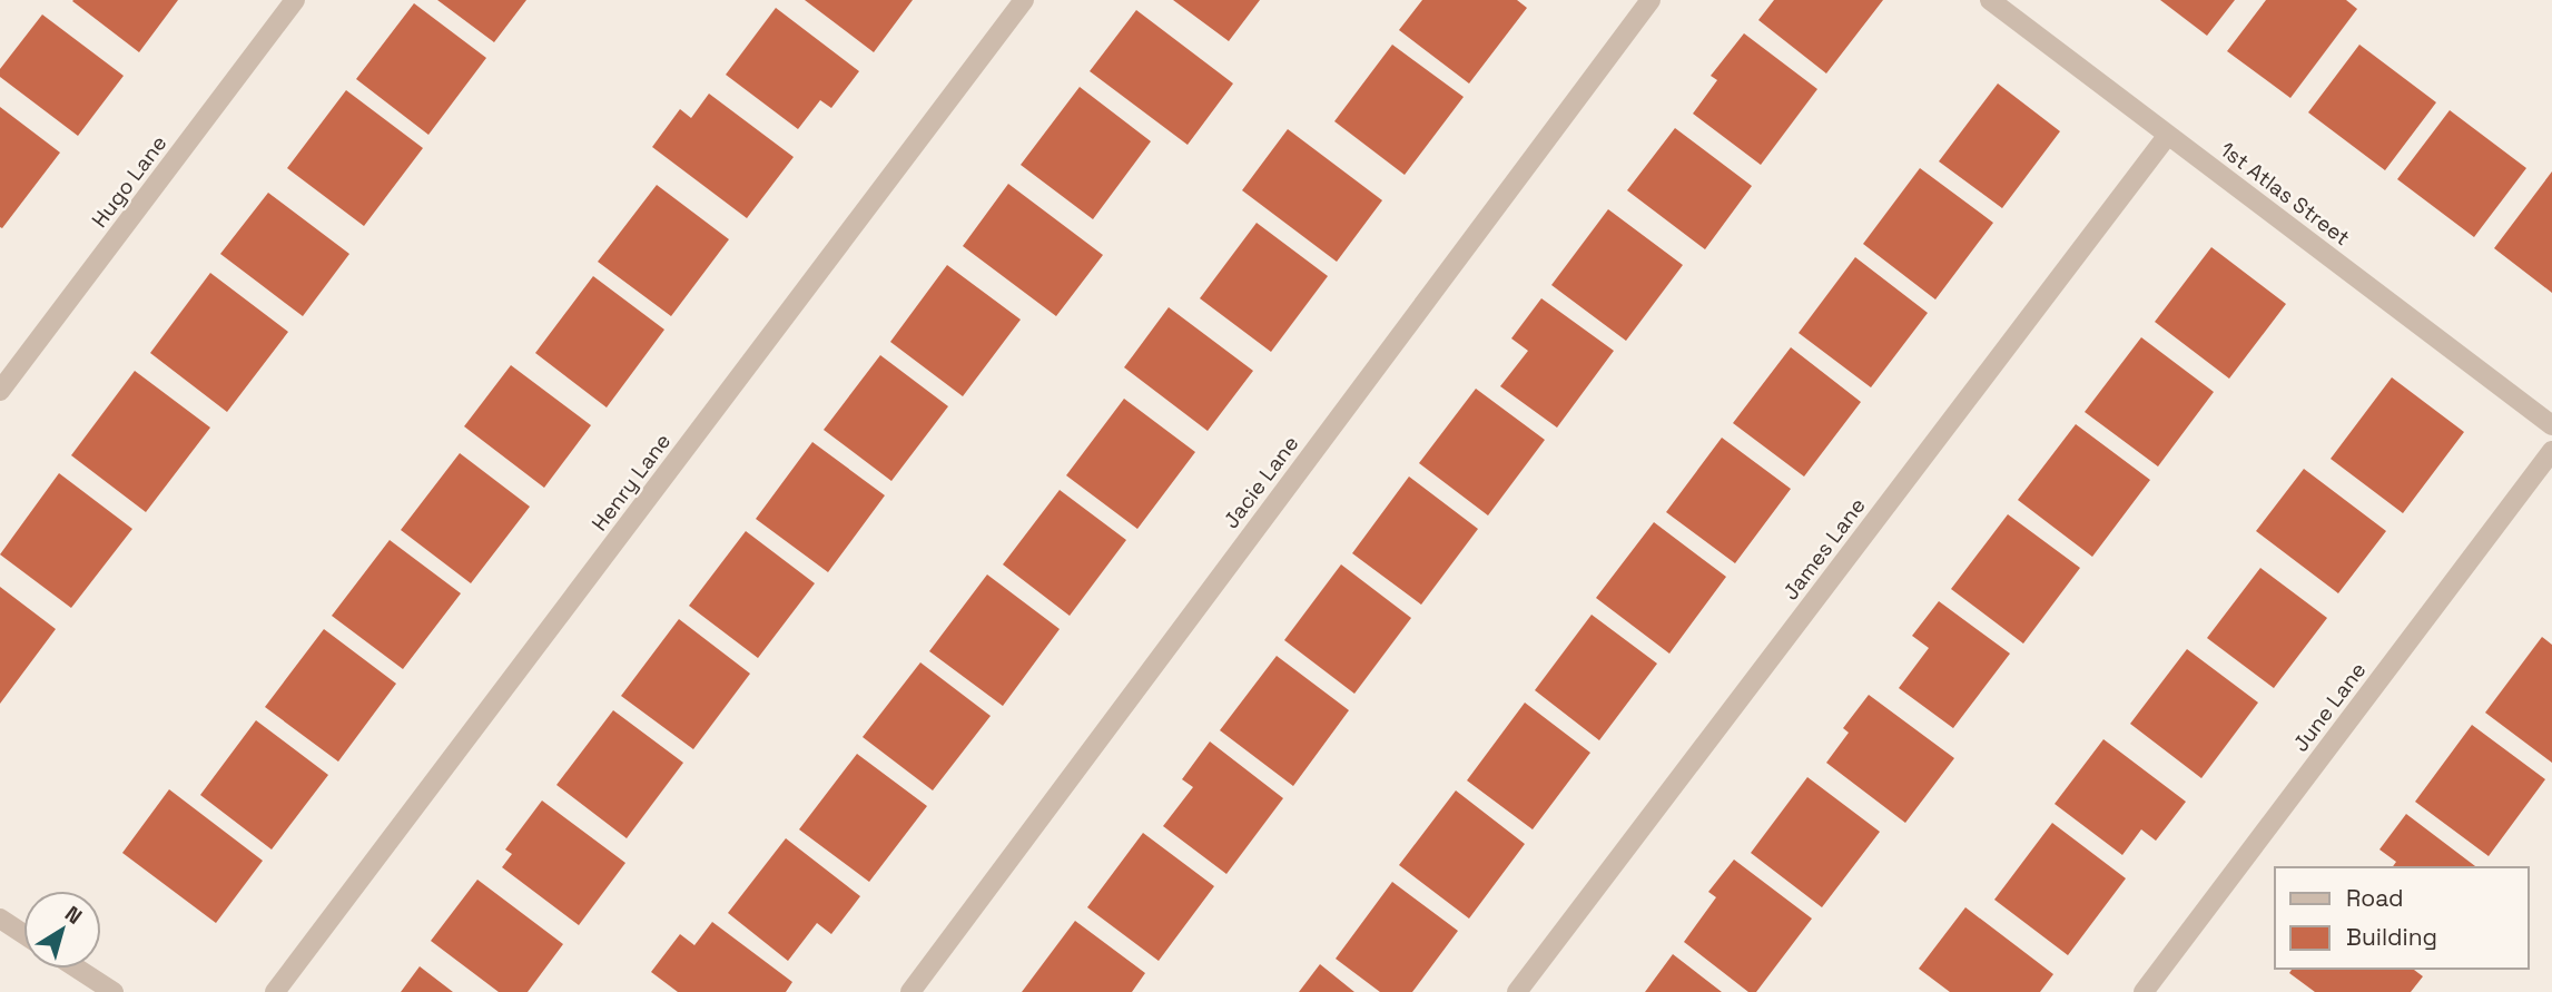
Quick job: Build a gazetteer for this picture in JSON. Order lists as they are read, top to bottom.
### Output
{
  "streets": {
    "street": [
      "Hugo Lane",
      "1st Atlas Street",
      "Henry Lane",
      "Jacie Lane",
      "James Lane",
      "June Lane"
    ]
  },
  "crossings": [
    ["1st Atlas Street", "James Lane"]
  ],
  "legend": ["Road", "Building"],
  "north": "top right"
}
